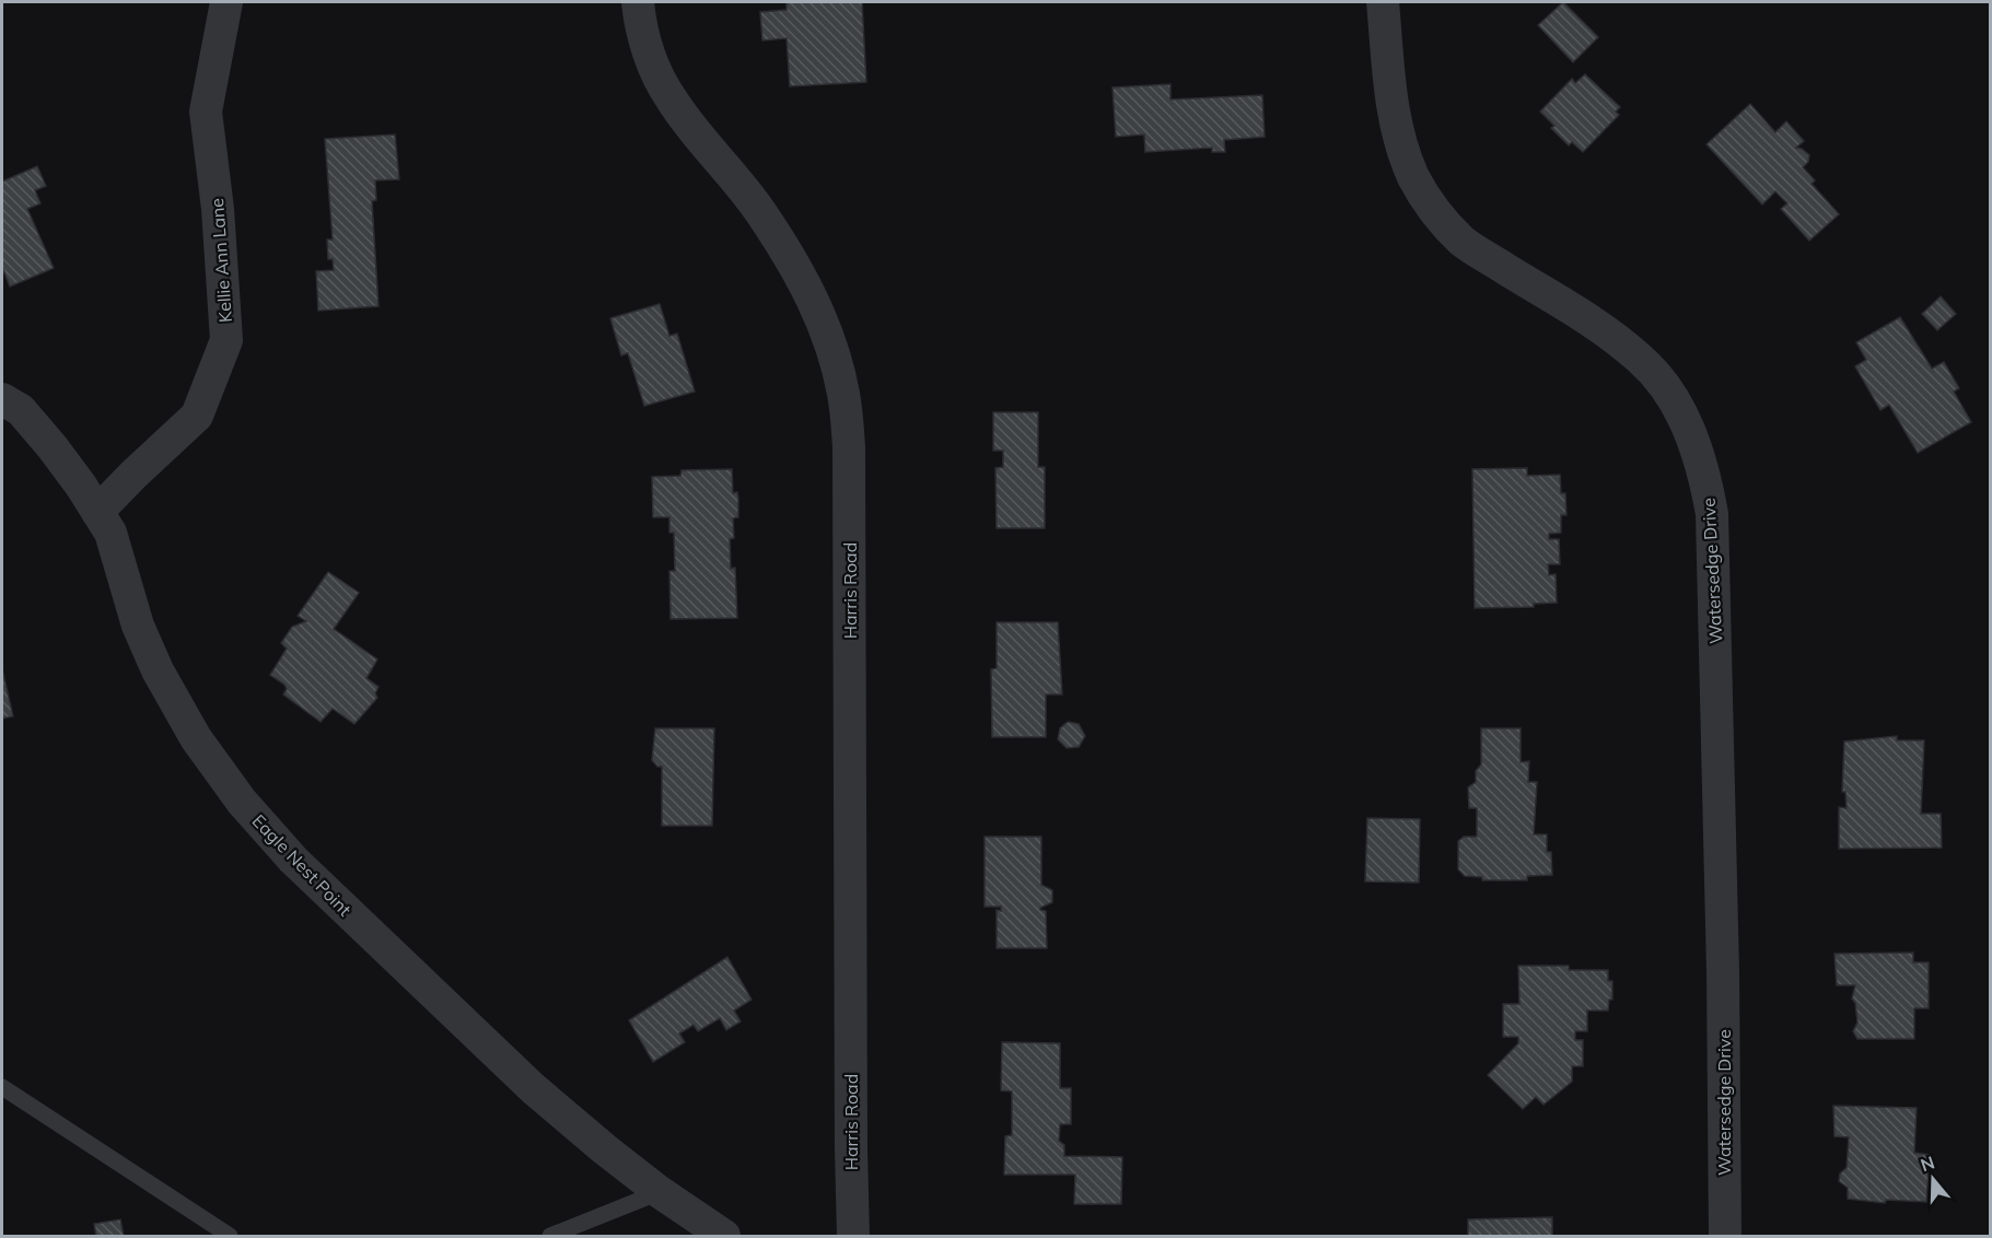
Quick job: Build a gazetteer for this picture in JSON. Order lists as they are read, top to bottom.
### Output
{
  "streets": {
    "street": [
      "Kellie Ann Lane",
      "Watersedge Drive",
      "Harris Road",
      "Eagle Nest Point"
    ]
  },
  "crossings": [
    ["Kellie Ann Lane", "Eagle Nest Point"]
  ],
  "north": "top"
}
